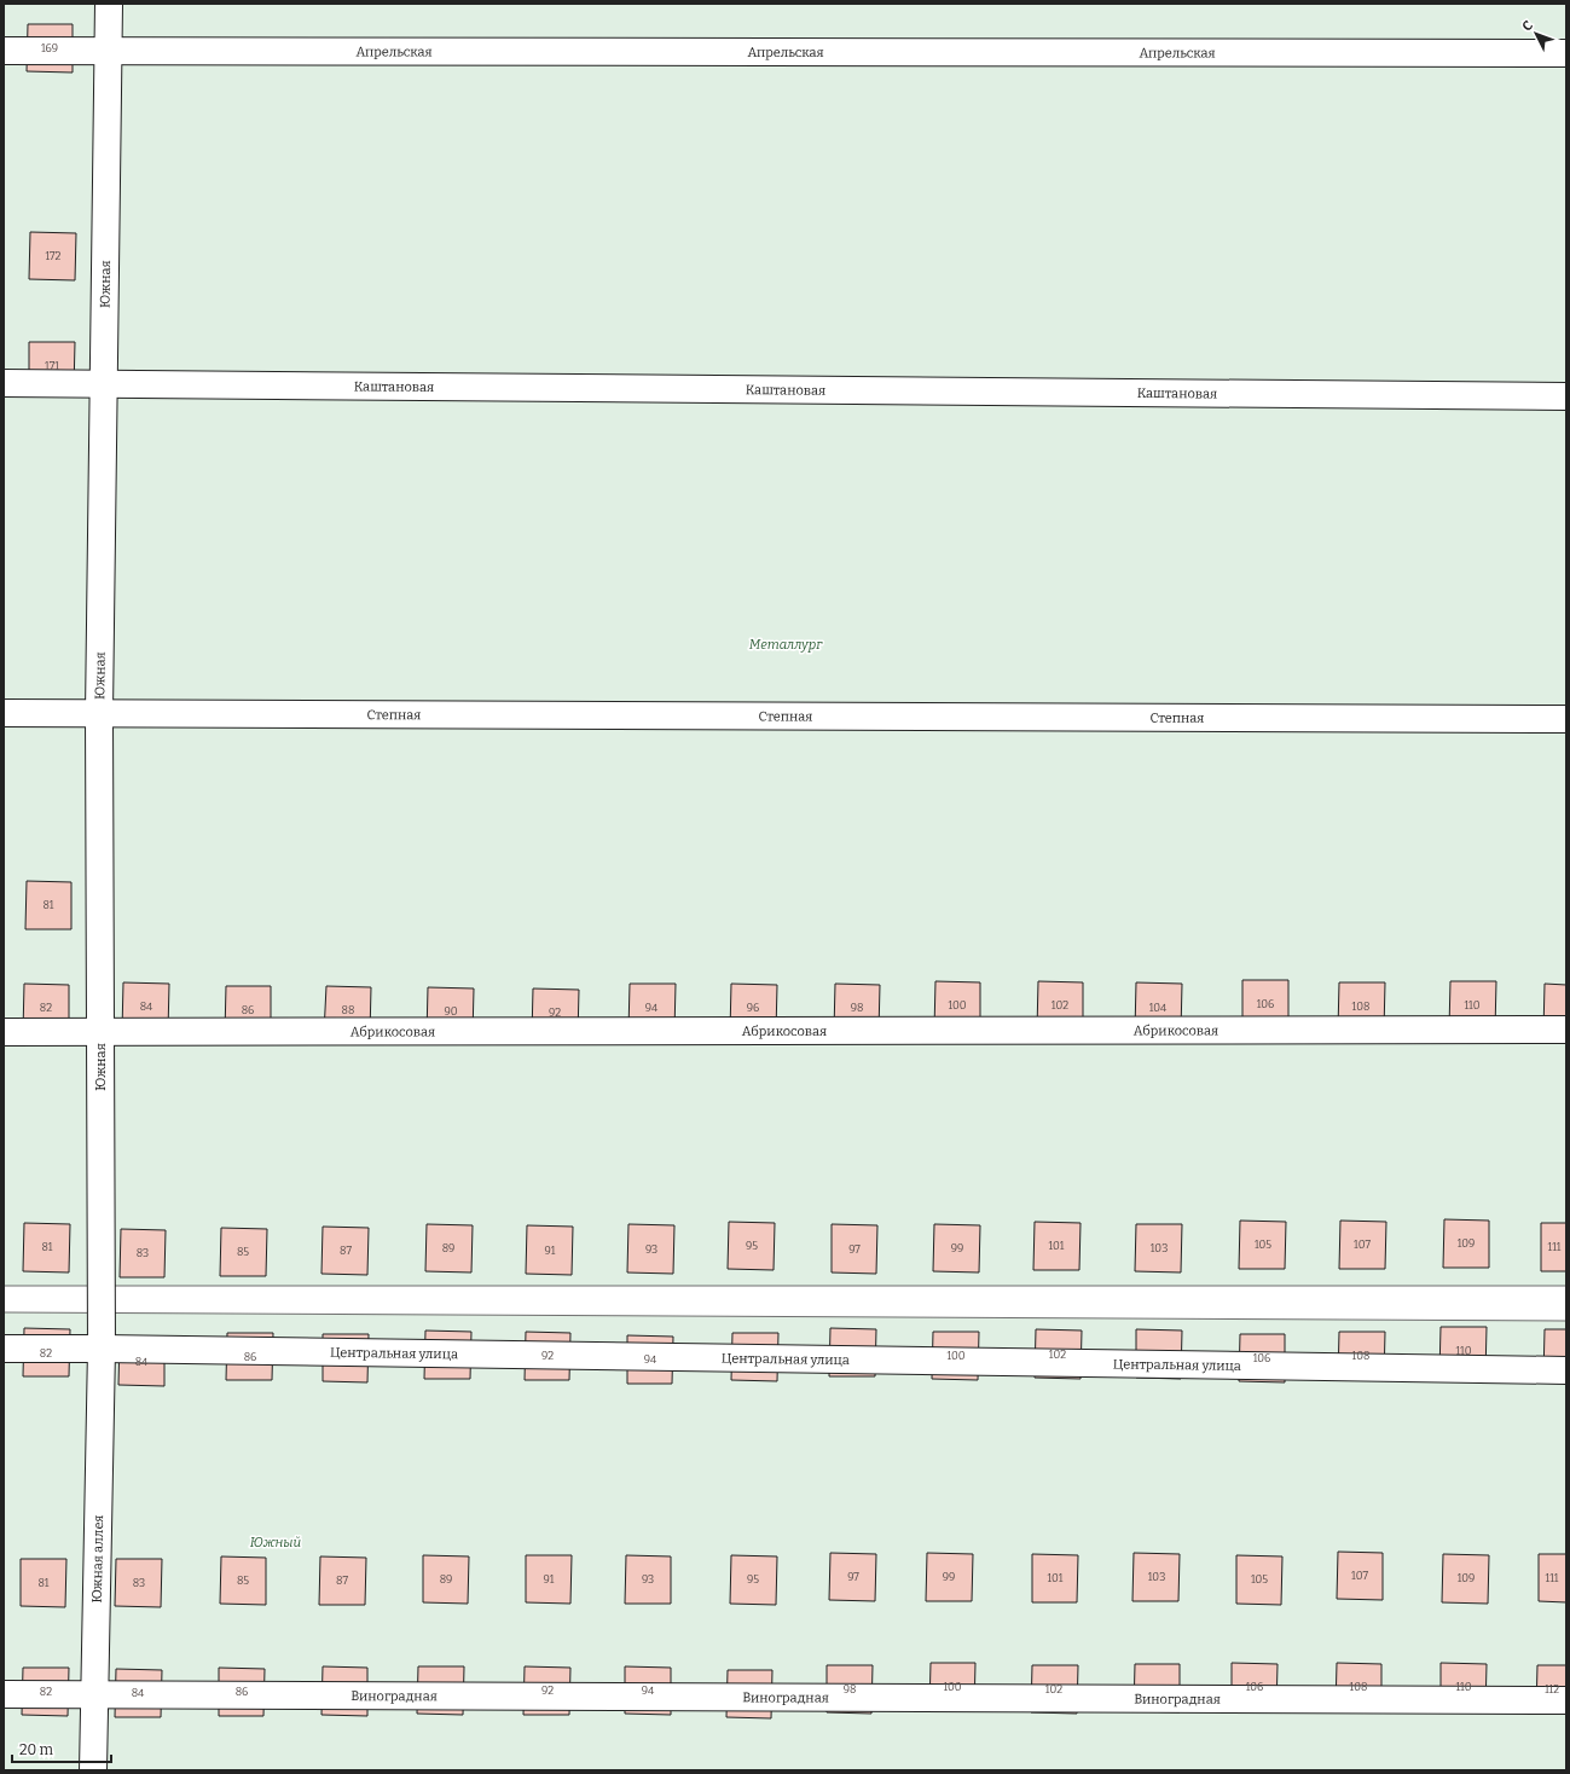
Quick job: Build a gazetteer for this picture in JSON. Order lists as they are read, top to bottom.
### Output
{
  "streets": {
    "street": [
      "Апрельская",
      "Южная",
      "Каштановая",
      "Степная",
      "Абрикосовая",
      "Центральная улица",
      "Южная аллея",
      "Виноградная"
    ]
  },
  "crossings": [
    ["Апрельская", "Южная"],
    ["Южная", "Каштановая"],
    ["Южная", "Степная"],
    ["Южная", "Абрикосовая"],
    ["Южная", "Центральная улица"],
    ["Южная", "Южная аллея"],
    ["Центральная улица", "Южная аллея"],
    ["Южная аллея", "Виноградная"]
  ],
  "parks": ["Металлург", "Южный"],
  "house_numbers": [
    "169",
    "172",
    "171",
    "81",
    "106",
    "100",
    "102",
    "110",
    "84",
    "108",
    "82",
    "94",
    "96",
    "98",
    "104",
    "86",
    "88",
    "90",
    "92",
    "109",
    "105",
    "107",
    "95",
    "101",
    "81",
    "111",
    "89",
    "99",
    "103",
    "93",
    "97",
    "87",
    "91",
    "85",
    "83",
    "110",
    "82",
    "102",
    "92",
    "100",
    "108",
    "86",
    "106",
    "94",
    "84",
    "107",
    "97",
    "99",
    "103",
    "101",
    "109",
    "111",
    "89",
    "91",
    "93",
    "95",
    "105",
    "85",
    "87",
    "81",
    "83",
    "100",
    "106",
    "108",
    "110",
    "98",
    "102",
    "112",
    "92",
    "94",
    "82",
    "86",
    "84"
  ],
  "scale_bar": "20 m",
  "north": "top left"
}
